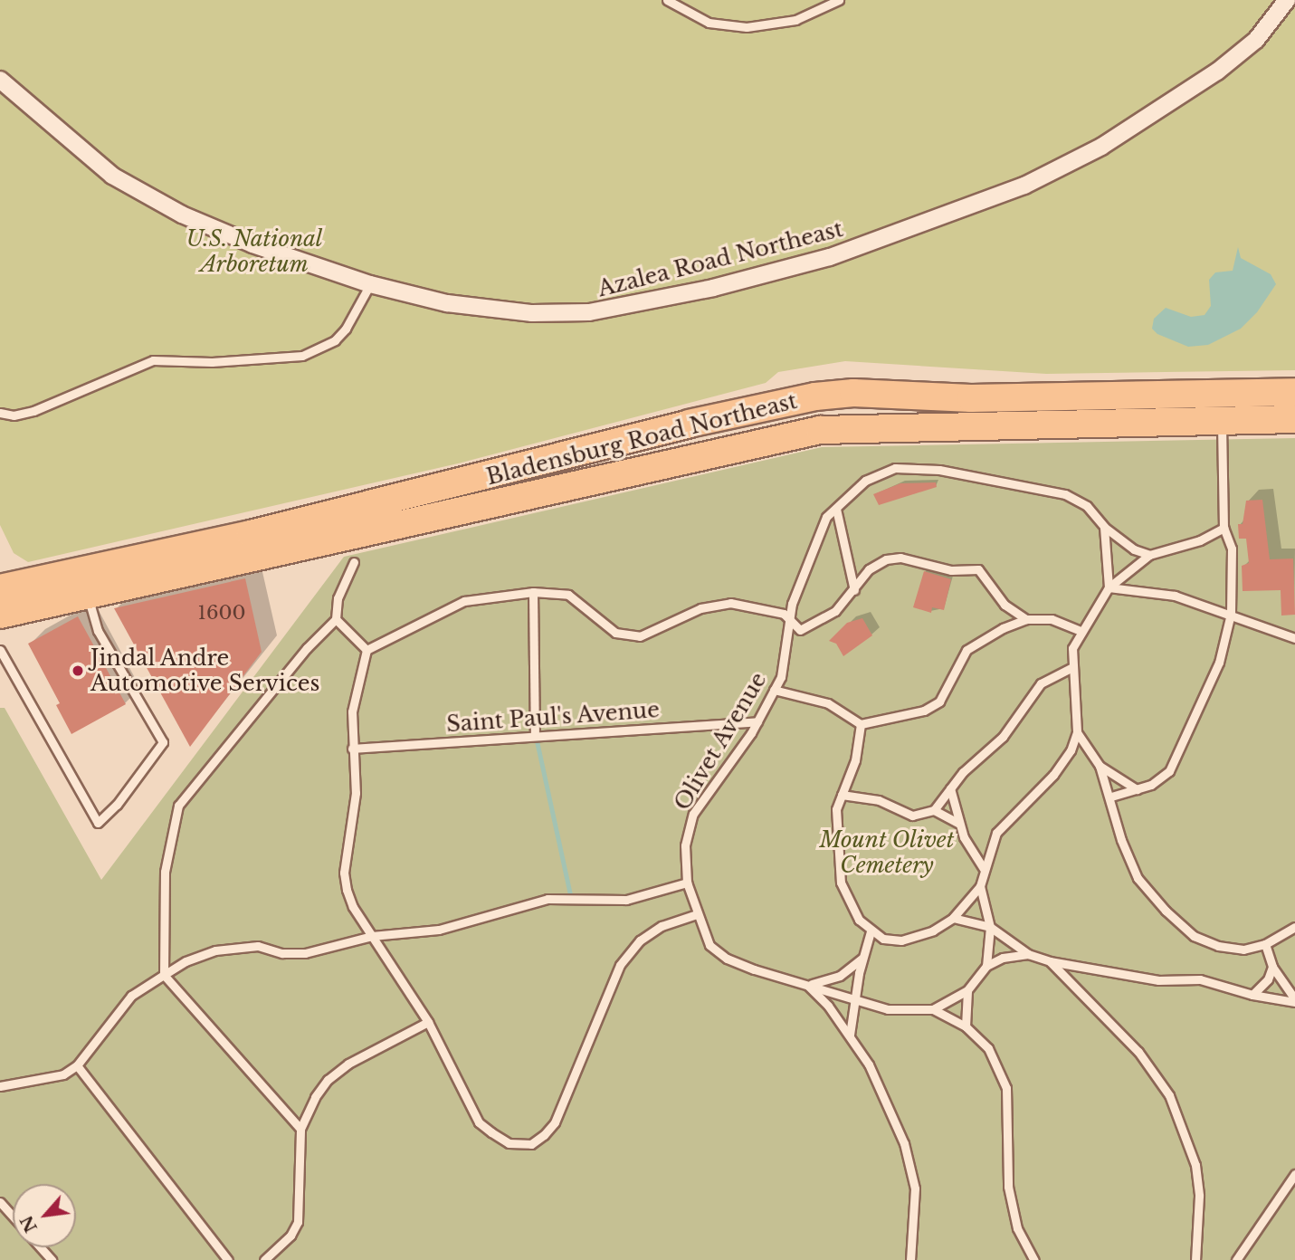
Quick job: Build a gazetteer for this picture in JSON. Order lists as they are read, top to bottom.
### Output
{
  "streets": {
    "main road": ["Bladensburg Road Northeast"],
    "street": ["Azalea Road Northeast"],
    "lane": ["Saint Paul's Avenue", "Olivet Avenue"]
  },
  "crossings": [
    ["Saint Paul's Avenue", "Olivet Avenue"]
  ],
  "parks": ["U.S. National Arboretum", "Mount Olivet Cemetery"],
  "places": ["Jindal Andre Automotive Services"],
  "house_numbers": ["1600"],
  "north": "bottom left"
}
